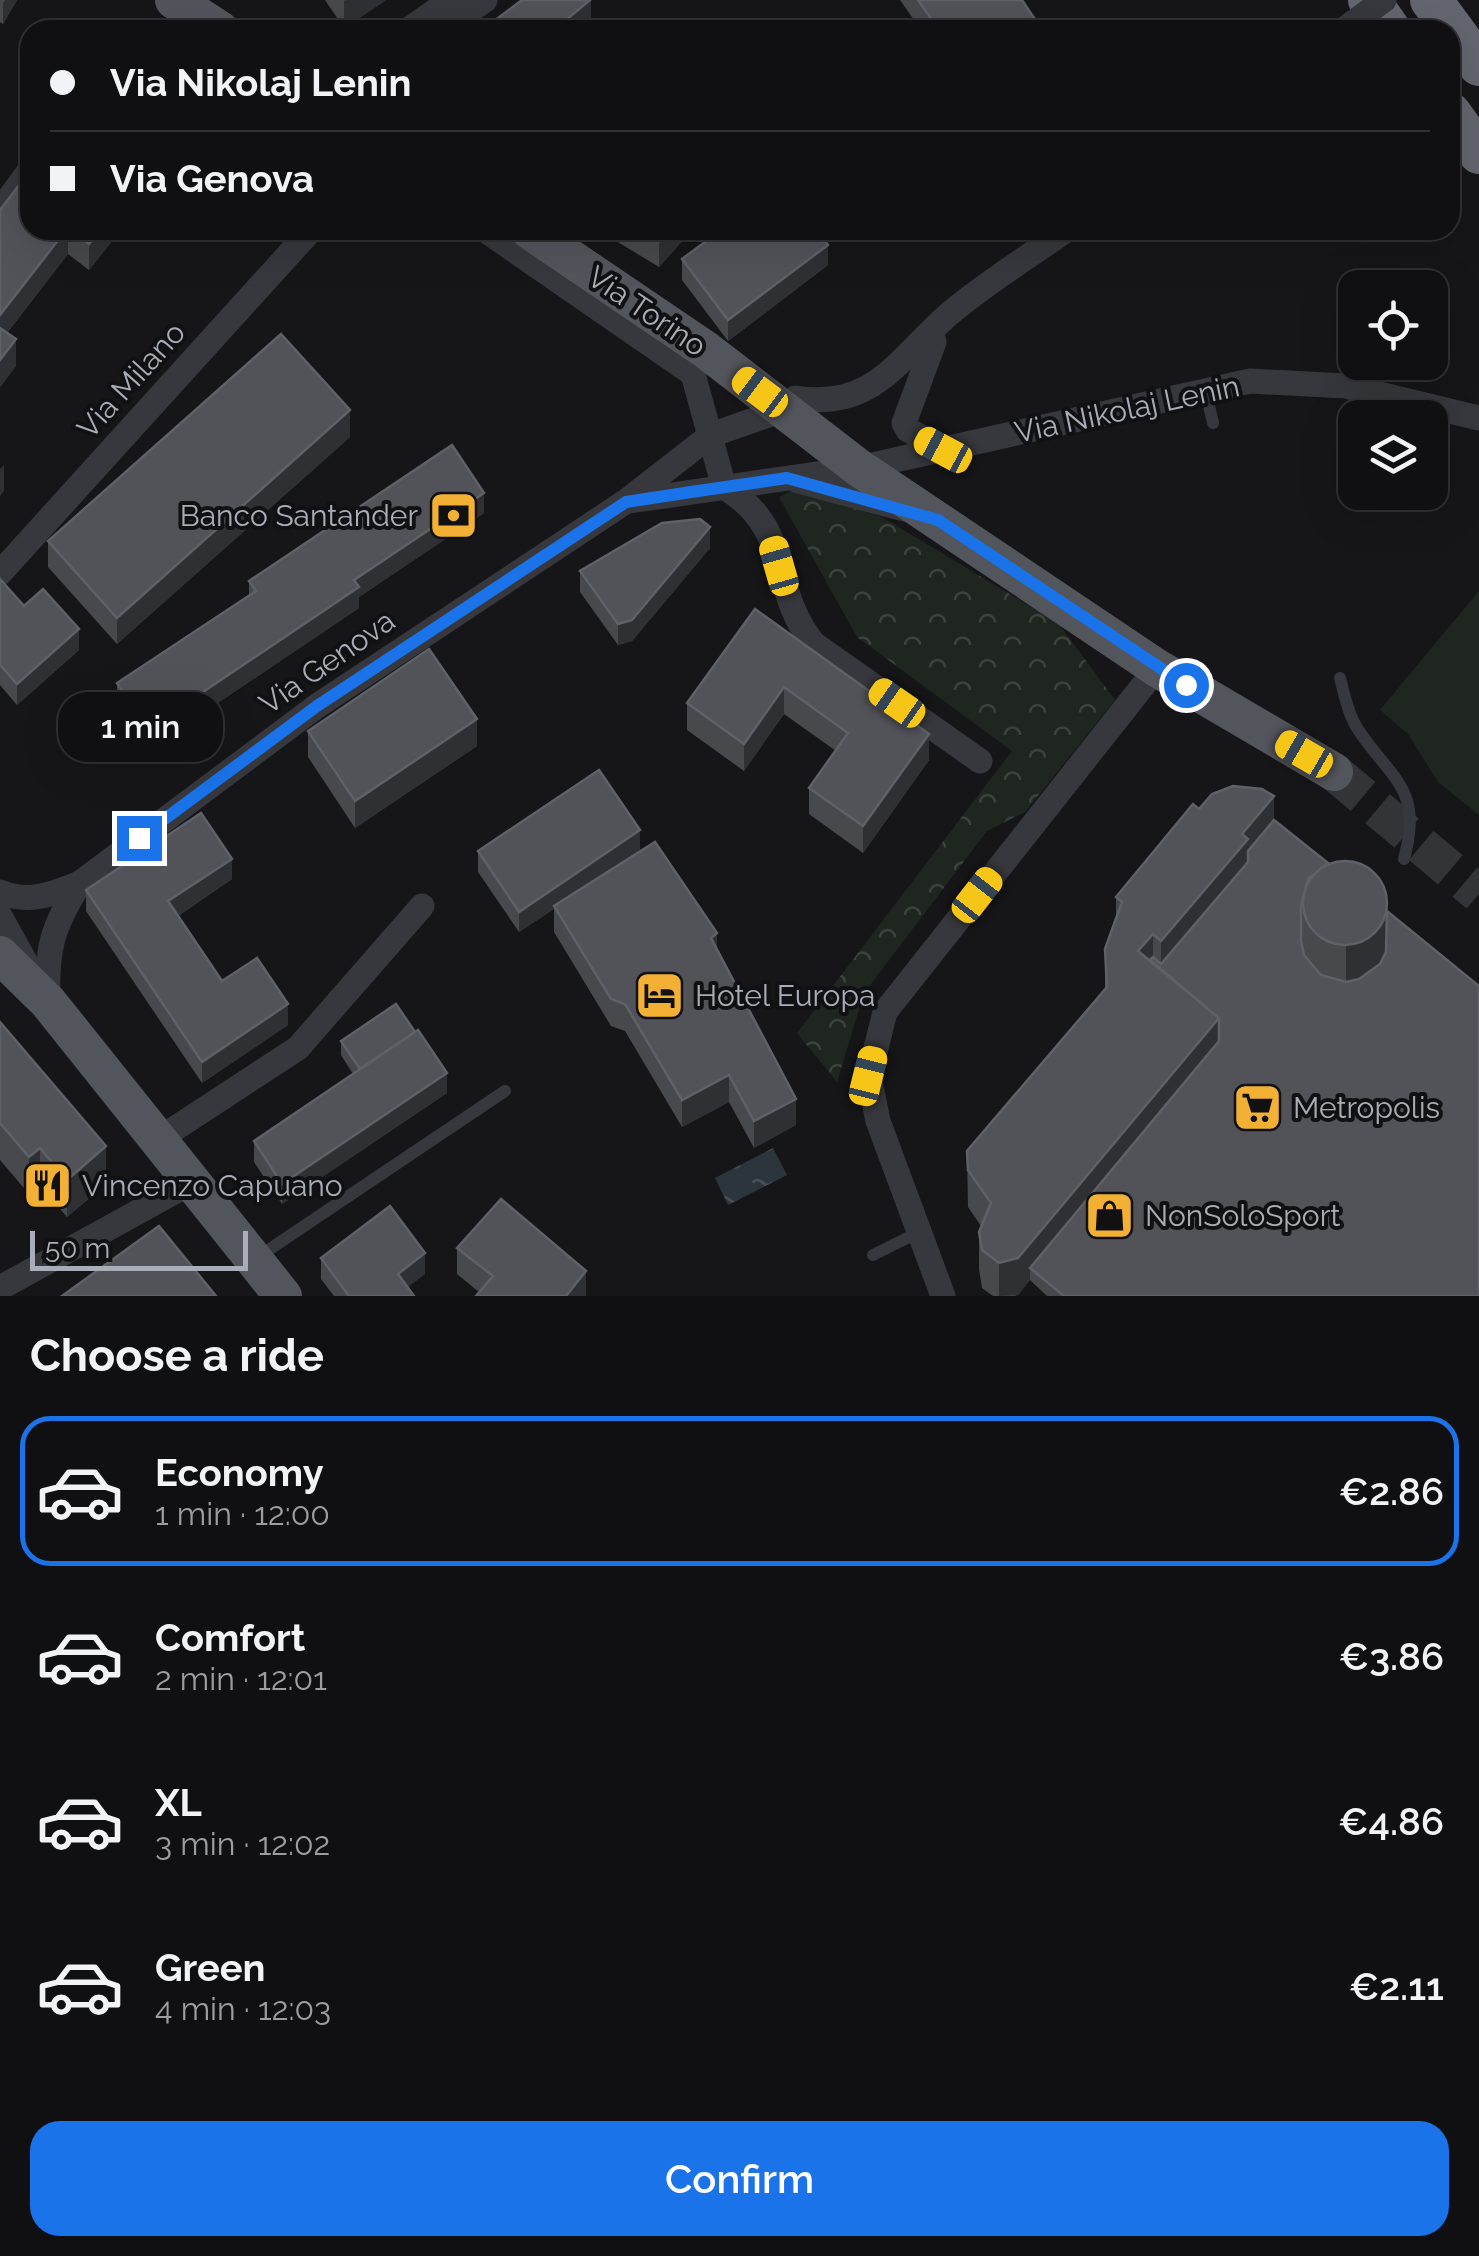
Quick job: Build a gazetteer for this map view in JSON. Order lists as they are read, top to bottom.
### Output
{
  "streets": {
    "main road": ["Via Torino"],
    "street": ["Via Milano", "Via Nikolaj Lenin", "Via Genova"]
  },
  "crossings": [
    ["Via Torino", "Via Nikolaj Lenin"],
    ["Via Torino", "Via Genova"],
    ["Via Nikolaj Lenin", "Via Genova"]
  ],
  "places": {
    "bank": ["Banco Santander"],
    "hotel": ["Hotel Europa"],
    "supermarket": ["Metropolis"],
    "restaurant": ["Vincenzo Capuano"],
    "shop": ["NonSoloSport"]
  },
  "scale_bar": "50 m",
  "page": {
    "banner": ["Via Nikolaj Lenin", "Via Genova"],
    "bubble": "1 min",
    "scale": "50 m",
    "heading": "Choose a ride",
    "list": [
      {
        "name": "Economy",
        "note": "1 min · 12:00",
        "value": "€2.86"
      },
      {
        "name": "Comfort",
        "note": "2 min · 12:01",
        "value": "€3.86"
      },
      {
        "name": "XL",
        "note": "3 min · 12:02",
        "value": "€4.86"
      },
      {
        "name": "Green",
        "note": "4 min · 12:03",
        "value": "€2.11"
      }
    ],
    "buttons": "Confirm"
  }
}
